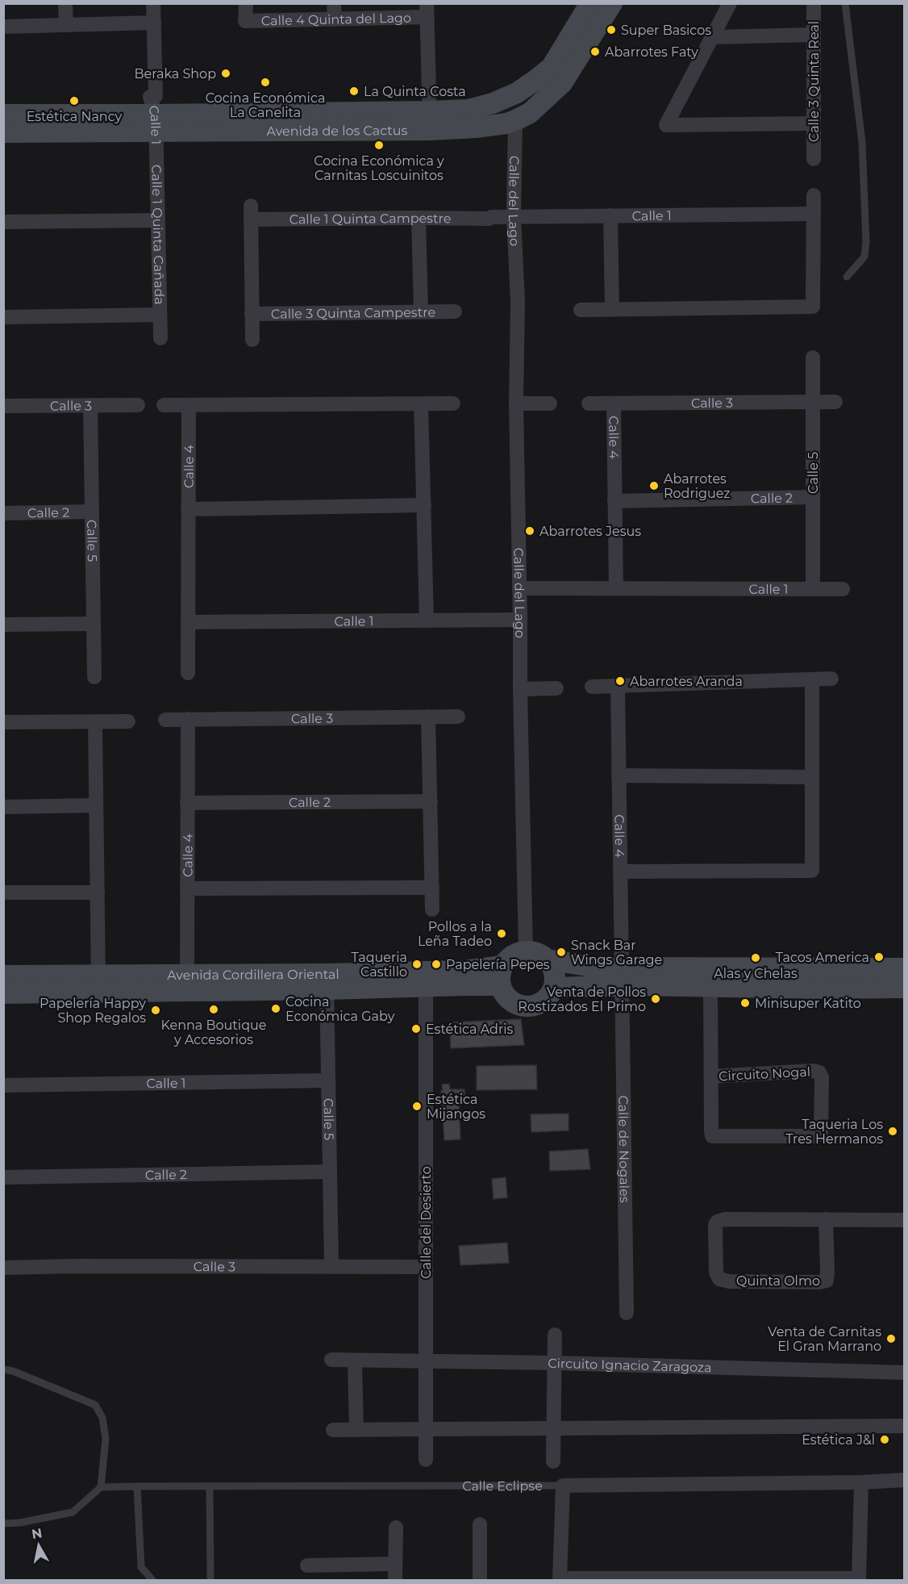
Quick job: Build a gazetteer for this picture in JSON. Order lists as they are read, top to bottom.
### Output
{
  "streets": {
    "street": [
      "Calle 4 Quinta del Lago",
      "Calle 3 Quinta Real",
      "Calle 1",
      "Avenida de los Cactus",
      "Calle del Lago",
      "Calle 1 Quinta Campestre",
      "Calle 1 Quinta Cañada",
      "Calle 3 Quinta Campestre",
      "Calle 3",
      "Calle 4",
      "Calle 5",
      "Calle 2",
      "Avenida Cordillera Oriental",
      "Circuito Nogal",
      "Calle de Nogales",
      "Calle del Desierto",
      "Quinta Olmo",
      "Circuito Ignacio Zaragoza",
      "Calle Eclipse"
    ]
  },
  "crossings": [
    ["Calle 1", "Avenida de los Cactus"],
    ["Calle 1", "Calle del Lago"],
    ["Calle 1", "Calle 1 Quinta Campestre"],
    ["Calle 1", "Calle 1 Quinta Cañada"],
    ["Calle 1", "Calle 4"],
    ["Calle 1", "Calle 5"],
    ["Avenida de los Cactus", "Calle del Lago"],
    ["Calle del Lago", "Avenida Cordillera Oriental"],
    ["Calle 1 Quinta Campestre", "Calle 3 Quinta Campestre"],
    ["Calle 3", "Calle 4"],
    ["Calle 3", "Calle 5"],
    ["Calle 3", "Calle del Desierto"],
    ["Calle 4", "Calle 2"],
    ["Calle 4", "Avenida Cordillera Oriental"],
    ["Calle 4", "Calle de Nogales"],
    ["Calle 5", "Calle 2"],
    ["Calle 5", "Avenida Cordillera Oriental"],
    ["Avenida Cordillera Oriental", "Calle del Desierto"],
    ["Calle del Desierto", "Circuito Ignacio Zaragoza"]
  ],
  "places": [
    "Super Basicos",
    "Abarrotes Faty",
    "Beraka Shop",
    "Cocina Económica La Canelita",
    "La Quinta Costa",
    "Estética Nancy",
    "Cocina Económica y Carnitas Loscuinitos",
    "Abarrotes Rodriguez",
    "Abarrotes Jesus",
    "Abarrotes Aranda",
    "Pollos a la Leña Tadeo",
    "Snack Bar Wings Garage",
    "Tacos America",
    "Alas y Chelas",
    "Taqueria Castillo",
    "Papelería Pepes",
    "Venta de Pollos Rostizados El Primo",
    "Minisuper Katito",
    "Cocina Económica Gaby",
    "Kenna Boutique y Accesorios",
    "Papelería Happy Shop Regalos",
    "Estética Adris",
    "Estética Mijangos",
    "Taqueria Los Tres Hermanos",
    "Venta de Carnitas El Gran Marrano",
    "Estética J&l"
  ],
  "north": "top"
}
